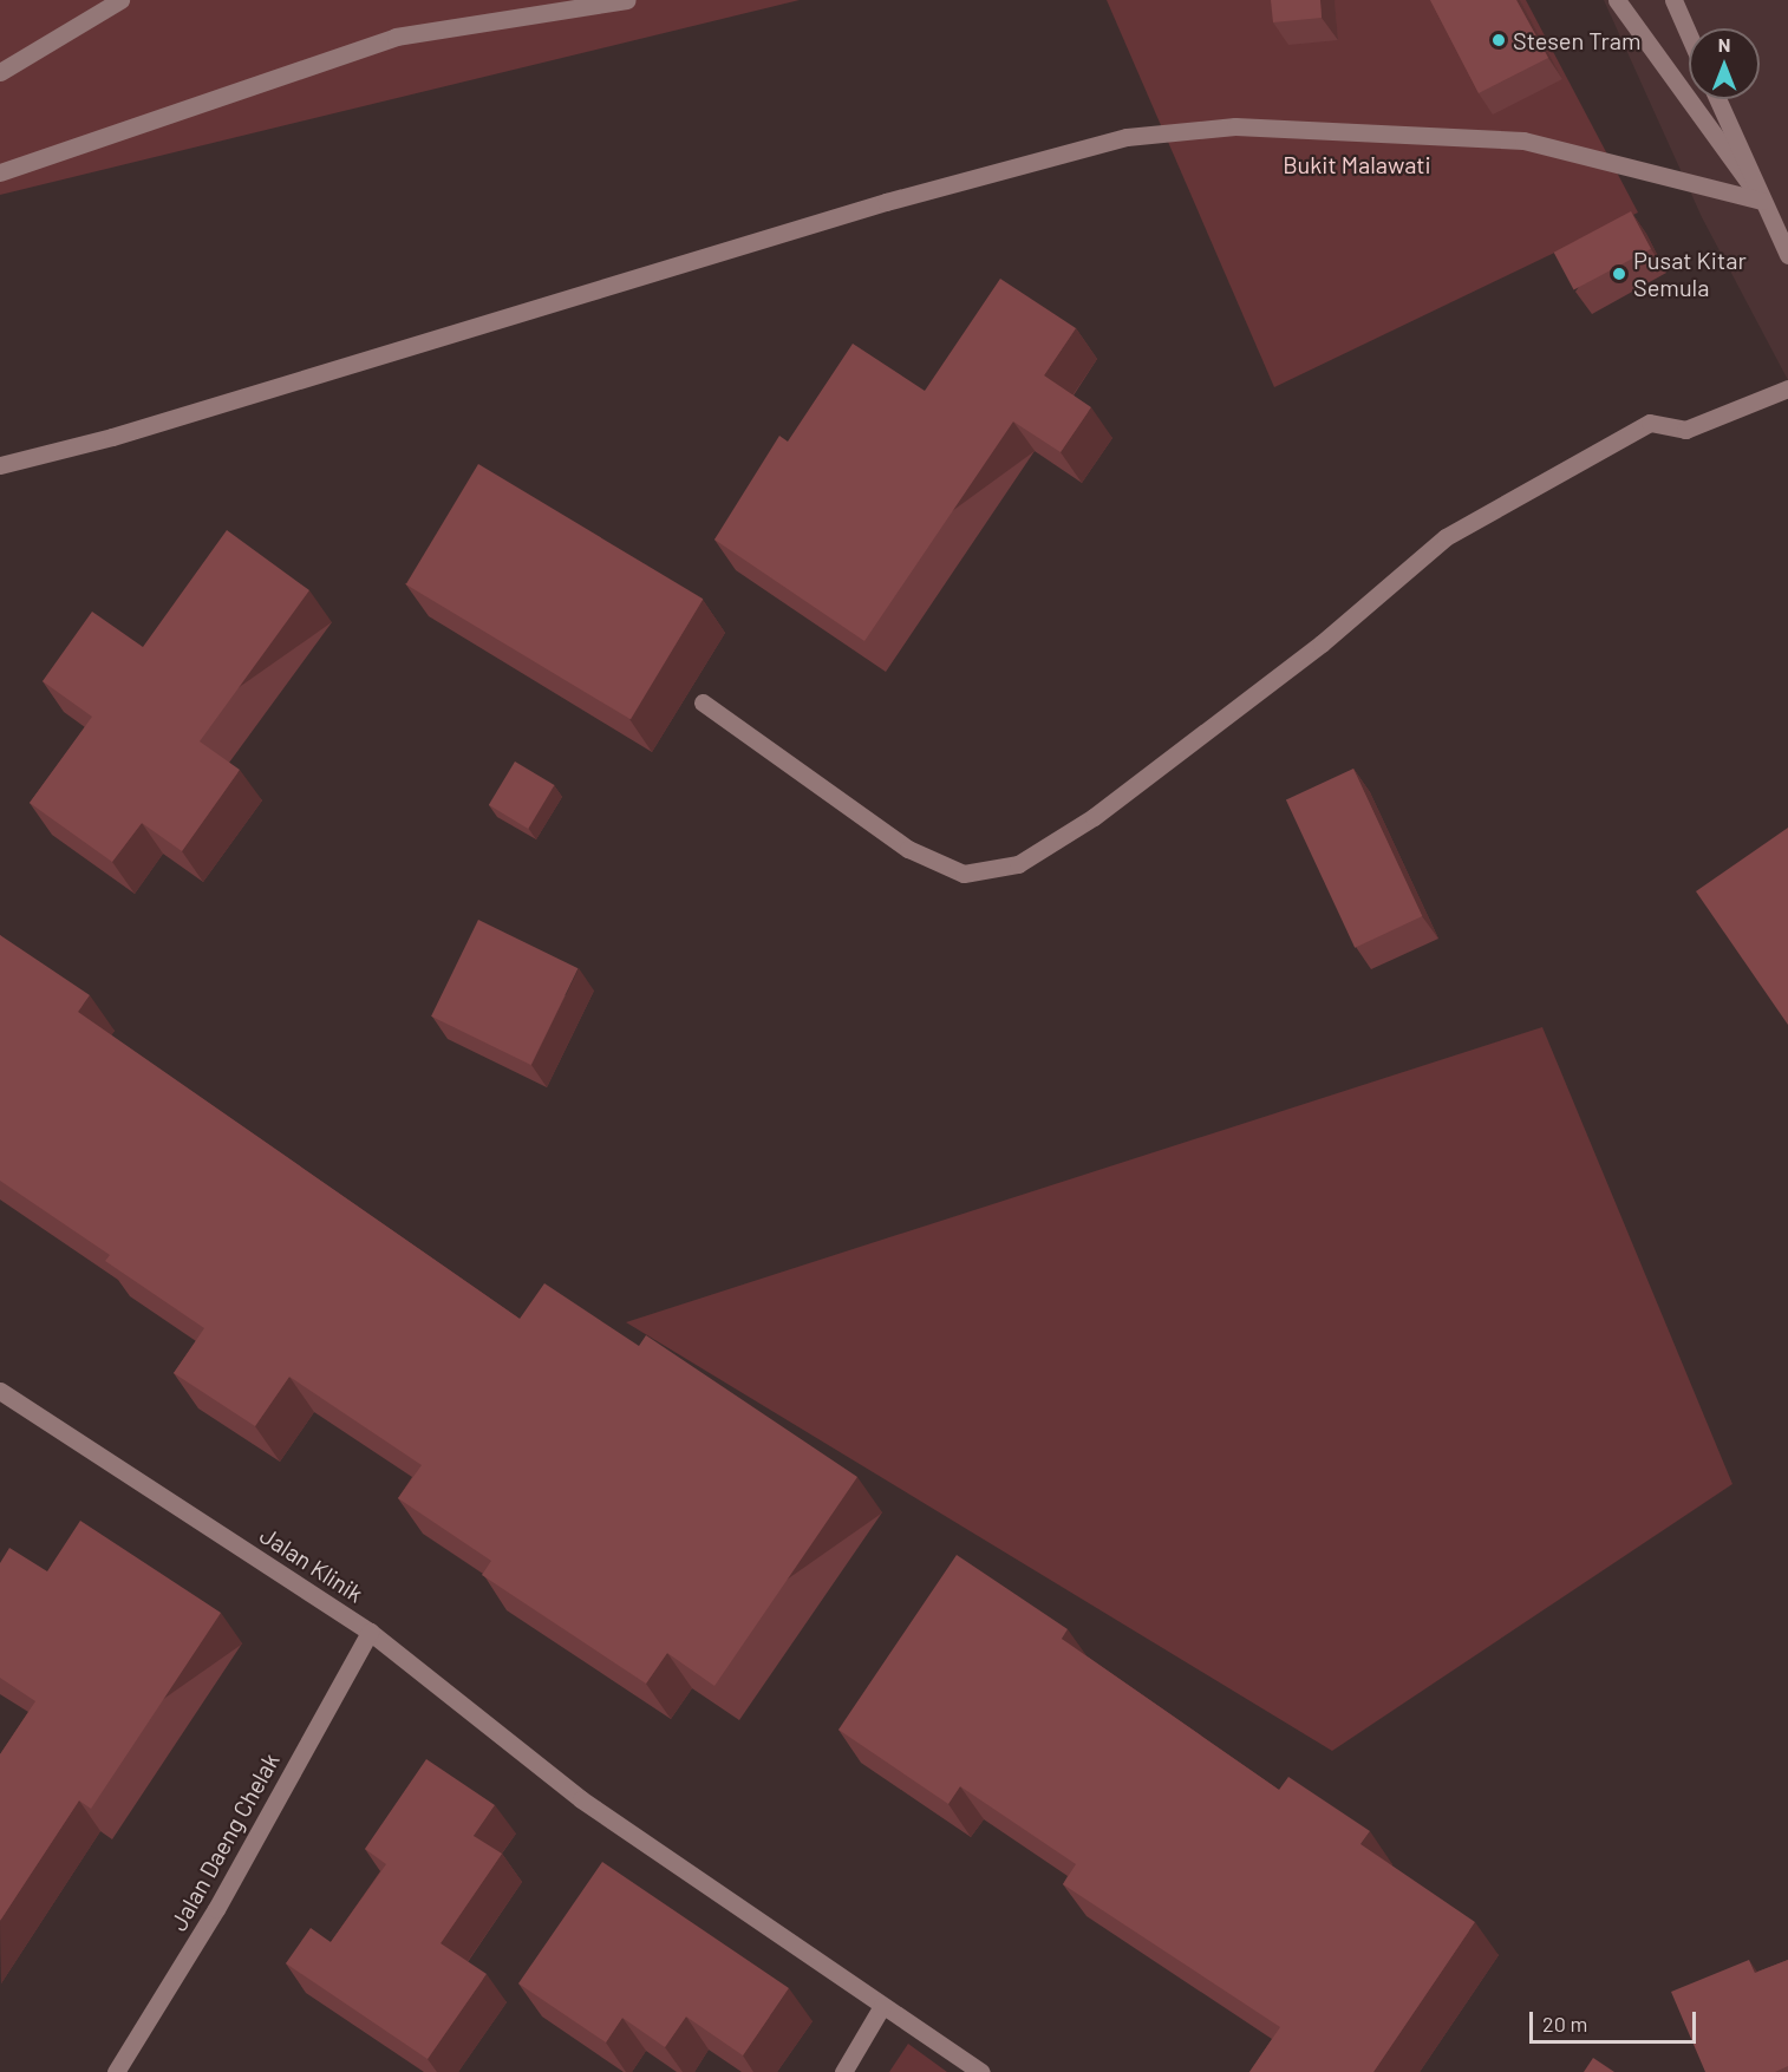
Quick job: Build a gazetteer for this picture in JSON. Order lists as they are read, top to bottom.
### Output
{
  "streets": {
    "street": ["Jalan Klinik", "Jalan Daeng Chelak"]
  },
  "crossings": [
    ["Jalan Klinik", "Jalan Daeng Chelak"]
  ],
  "parks": ["Bukit Malawati"],
  "places": ["Stesen Tram", "Pusat Kitar Semula"],
  "scale_bar": "20 m",
  "north": "top"
}
